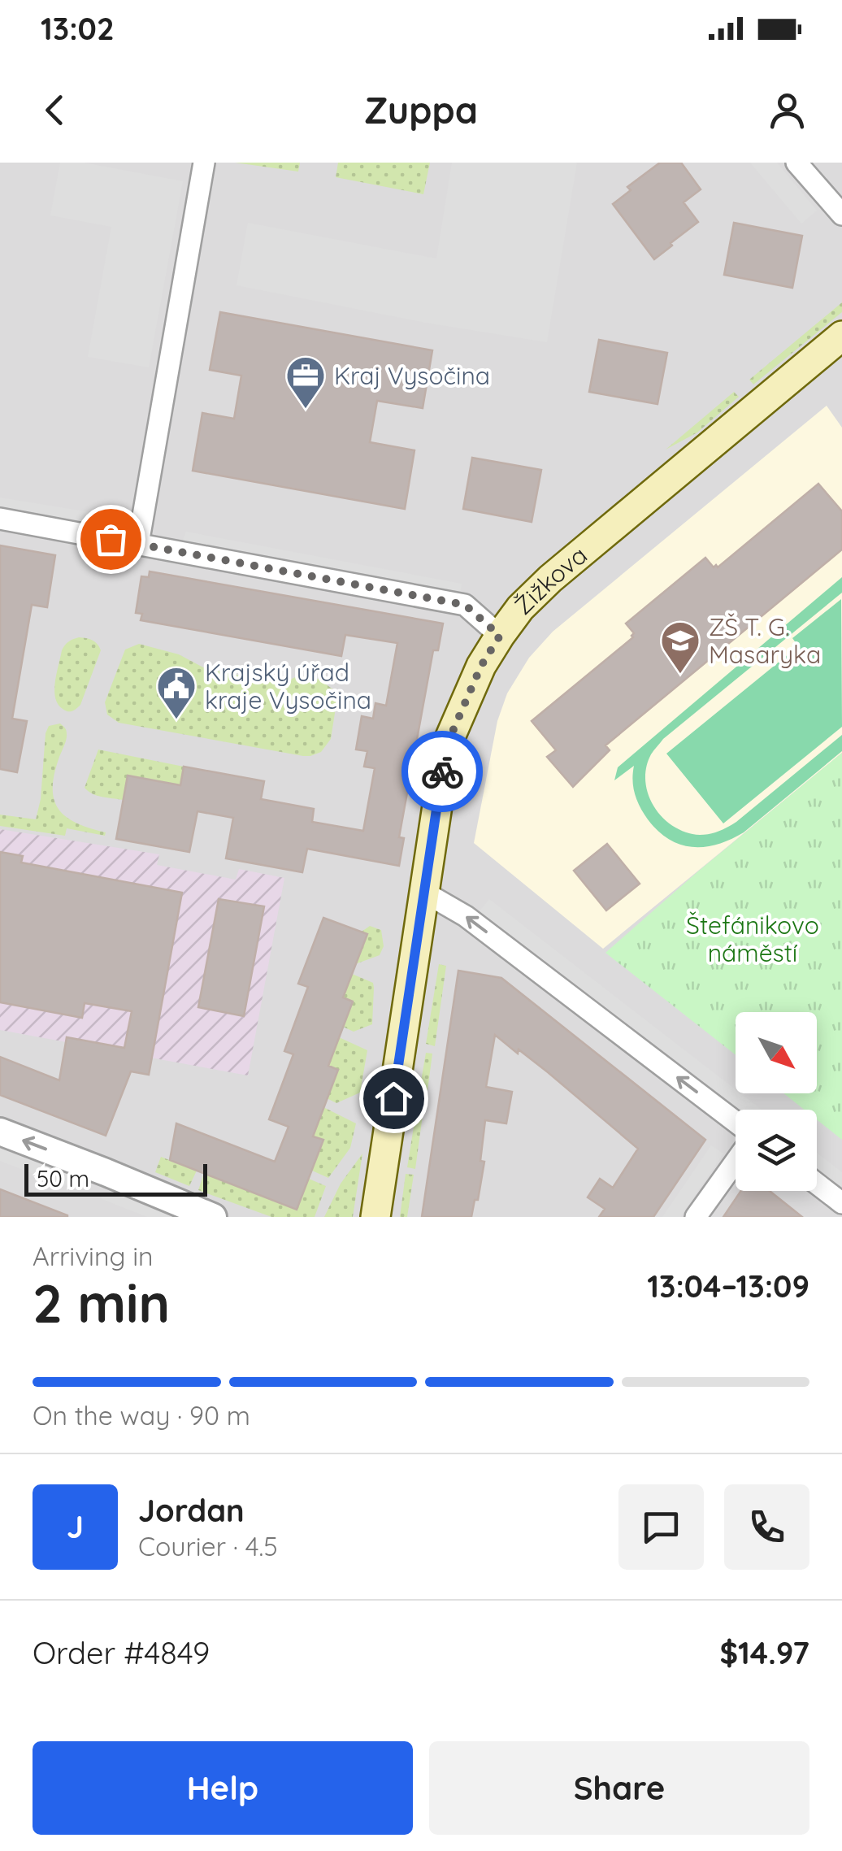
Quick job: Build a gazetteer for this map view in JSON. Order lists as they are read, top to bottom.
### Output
{
  "streets": {
    "main road": ["Žižkova"]
  },
  "parks": ["Štefánikovo náměstí"],
  "places": {
    "office": ["Kraj Vysočina"],
    "school or university": ["ZŠ T. G. Masaryka"],
    "public building": ["Krajský úřad kraje Vysočina"]
  },
  "scale_bar": "50 m",
  "north": "bottom right",
  "page": {
    "status": "13:02",
    "header": "Zuppa",
    "scale": "50 m",
    "heading": ["2 min", "Arriving in", "13:04–13:09"],
    "panel": [
      "Jordan",
      "Courier · 4.5",
      "Order #4849",
      "$14.97"
    ],
    "bar": "On the way · 90 m",
    "round": "J",
    "buttons": ["Help", "Share"]
  }
}
